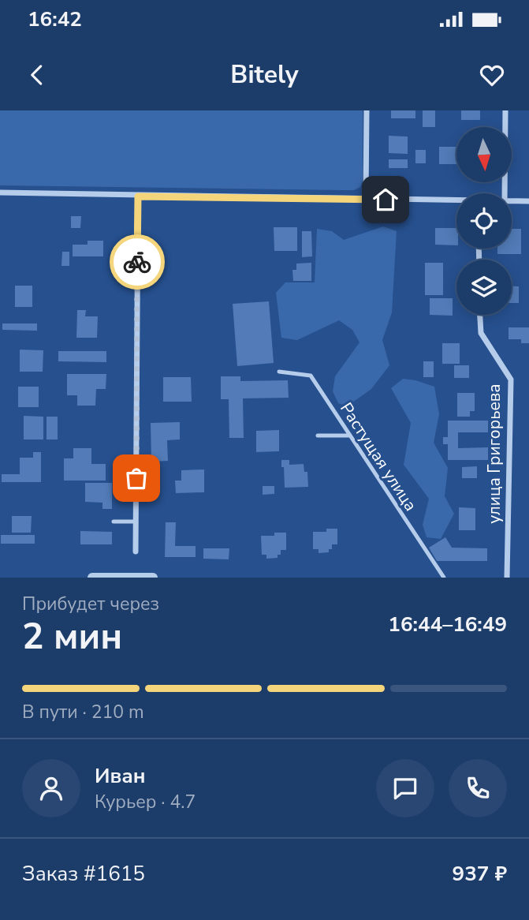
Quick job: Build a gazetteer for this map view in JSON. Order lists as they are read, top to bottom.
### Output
{
  "streets": {
    "street": ["улица Григорьева"],
    "lane": ["Растущая улица"]
  },
  "north": "bottom",
  "page": {
    "status": "16:42",
    "header": "Bitely",
    "heading": ["2 мин", "Прибудет через", "16:44–16:49"],
    "panel": [
      "Иван",
      "Курьер · 4.7",
      "Заказ #1615",
      "937 ₽"
    ],
    "bar": "В пути · 210 m"
  }
}
